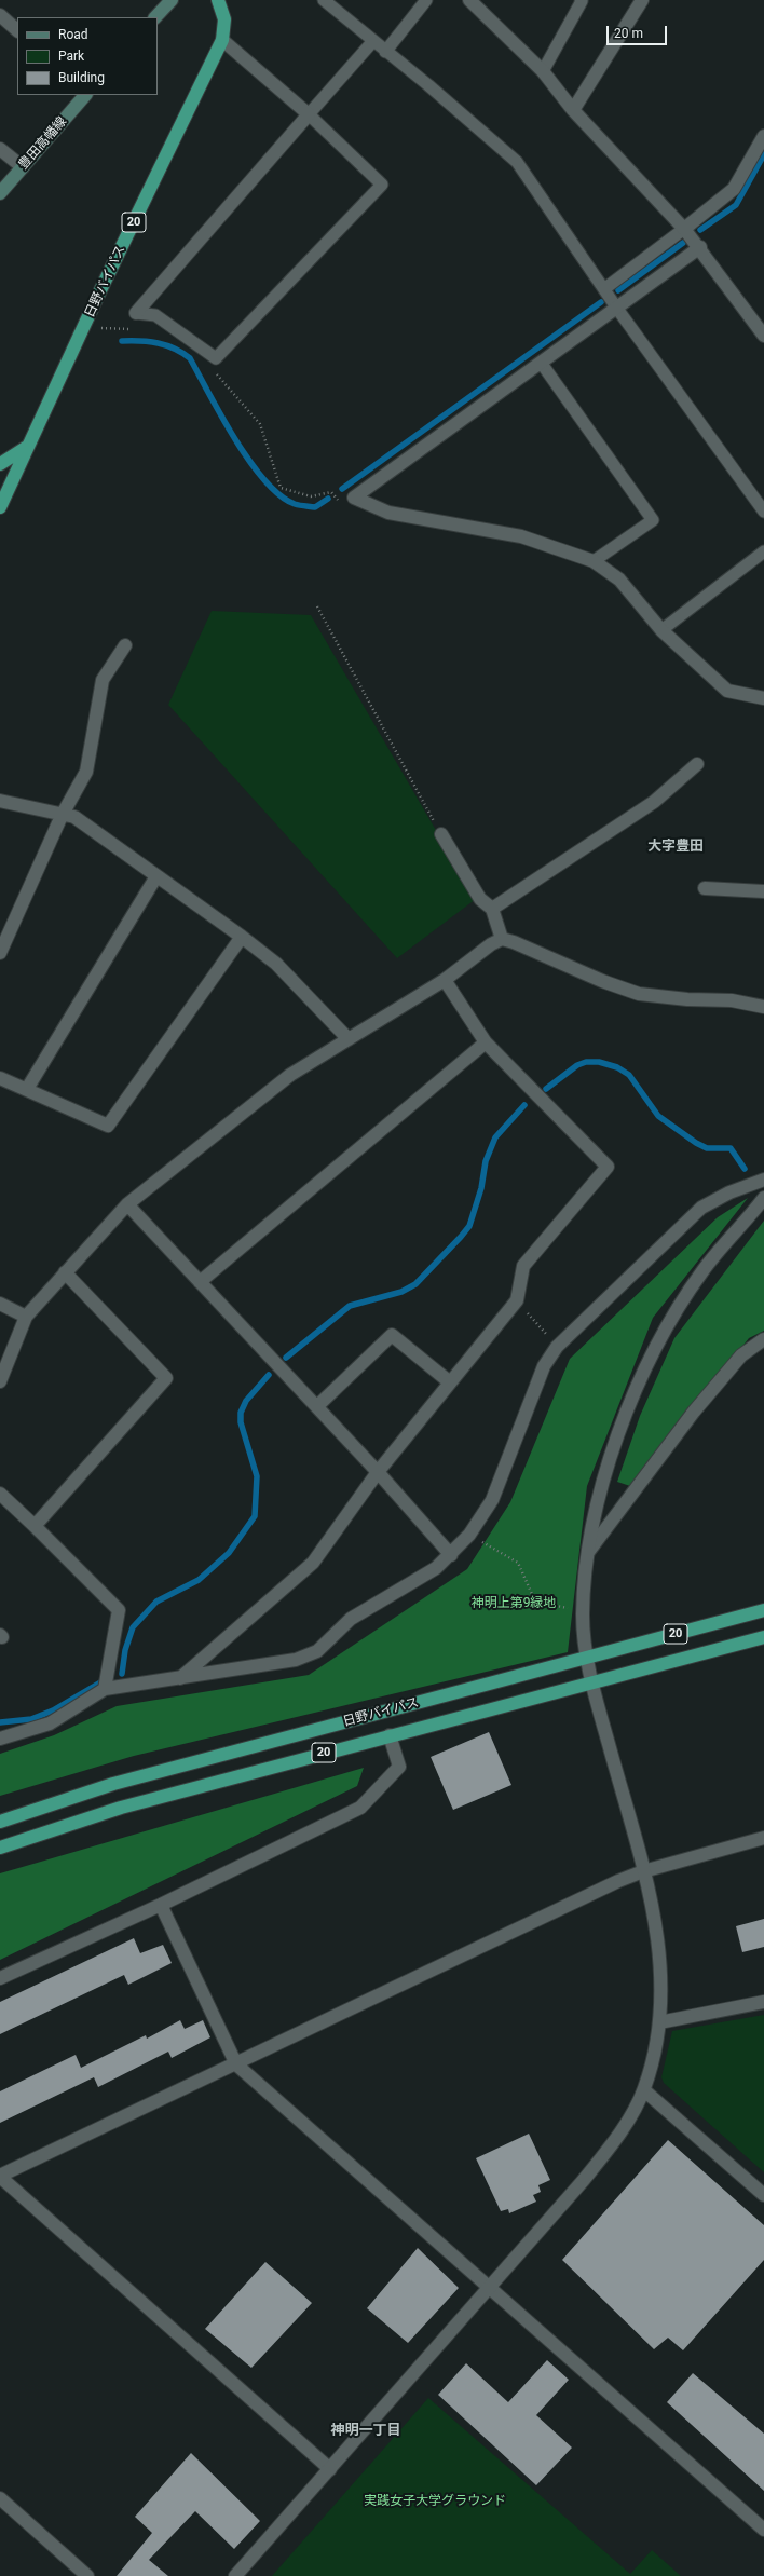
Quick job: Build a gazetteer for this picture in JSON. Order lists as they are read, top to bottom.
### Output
{
  "streets": {
    "highway": ["20", "日野バイパス"],
    "main road": ["豊田高幡線"]
  },
  "districts": ["大字豊田", "神明一丁目"],
  "parks": ["神明上第9緑地", "実践女子大学グラウンド"],
  "legend": ["Road", "Park", "Building"],
  "scale_bar": "20 m"
}
